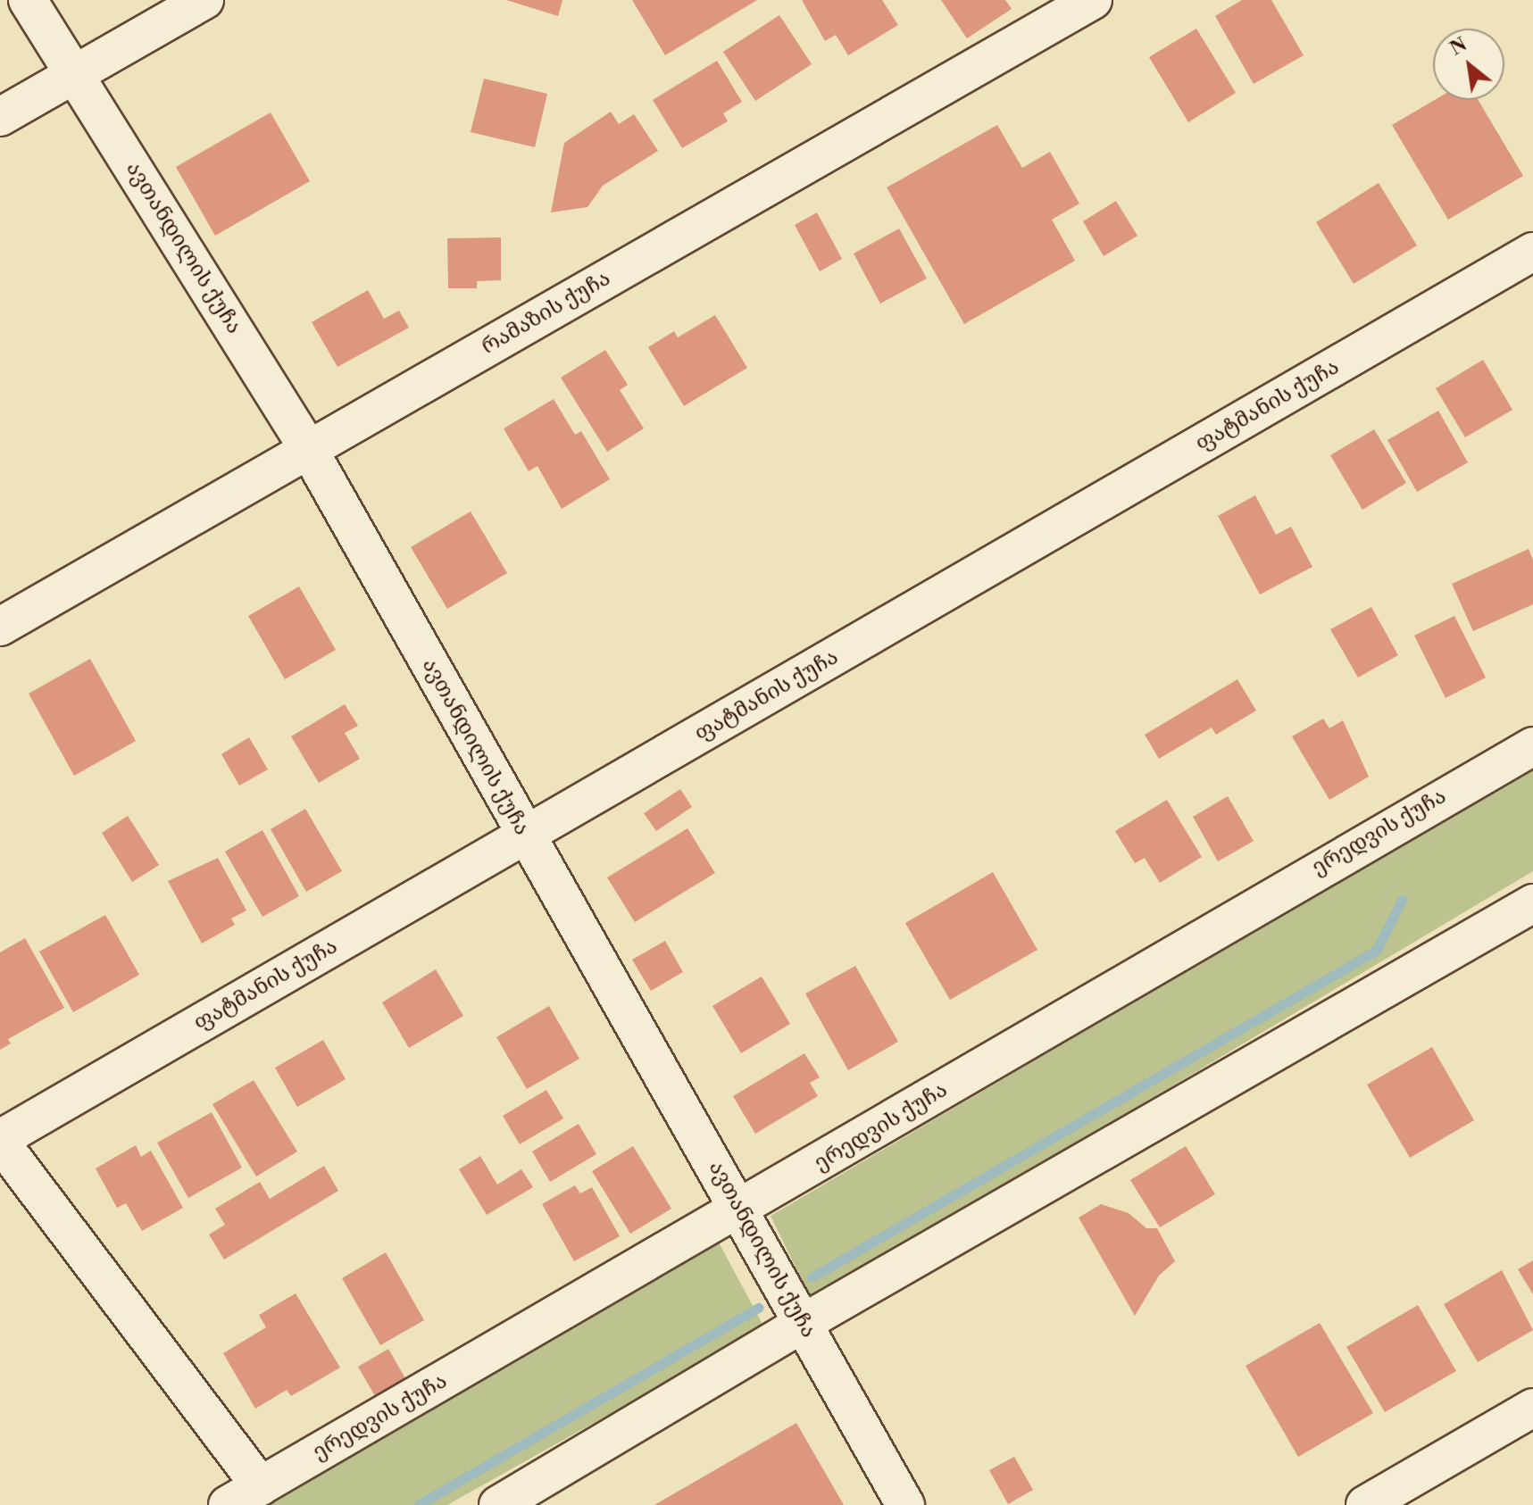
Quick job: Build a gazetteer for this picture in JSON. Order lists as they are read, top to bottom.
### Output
{
  "streets": {
    "street": [
      "ავთანდილის ქუჩა",
      "რამაზის ქუჩა",
      "ფატმანის ქუჩა",
      "ერედვის ქუჩა"
    ]
  },
  "crossings": [
    ["ავთანდილის ქუჩა", "რამაზის ქუჩა"],
    ["ავთანდილის ქუჩა", "ფატმანის ქუჩა"],
    ["ავთანდილის ქუჩა", "ერედვის ქუჩა"]
  ],
  "north": "top left"
}
